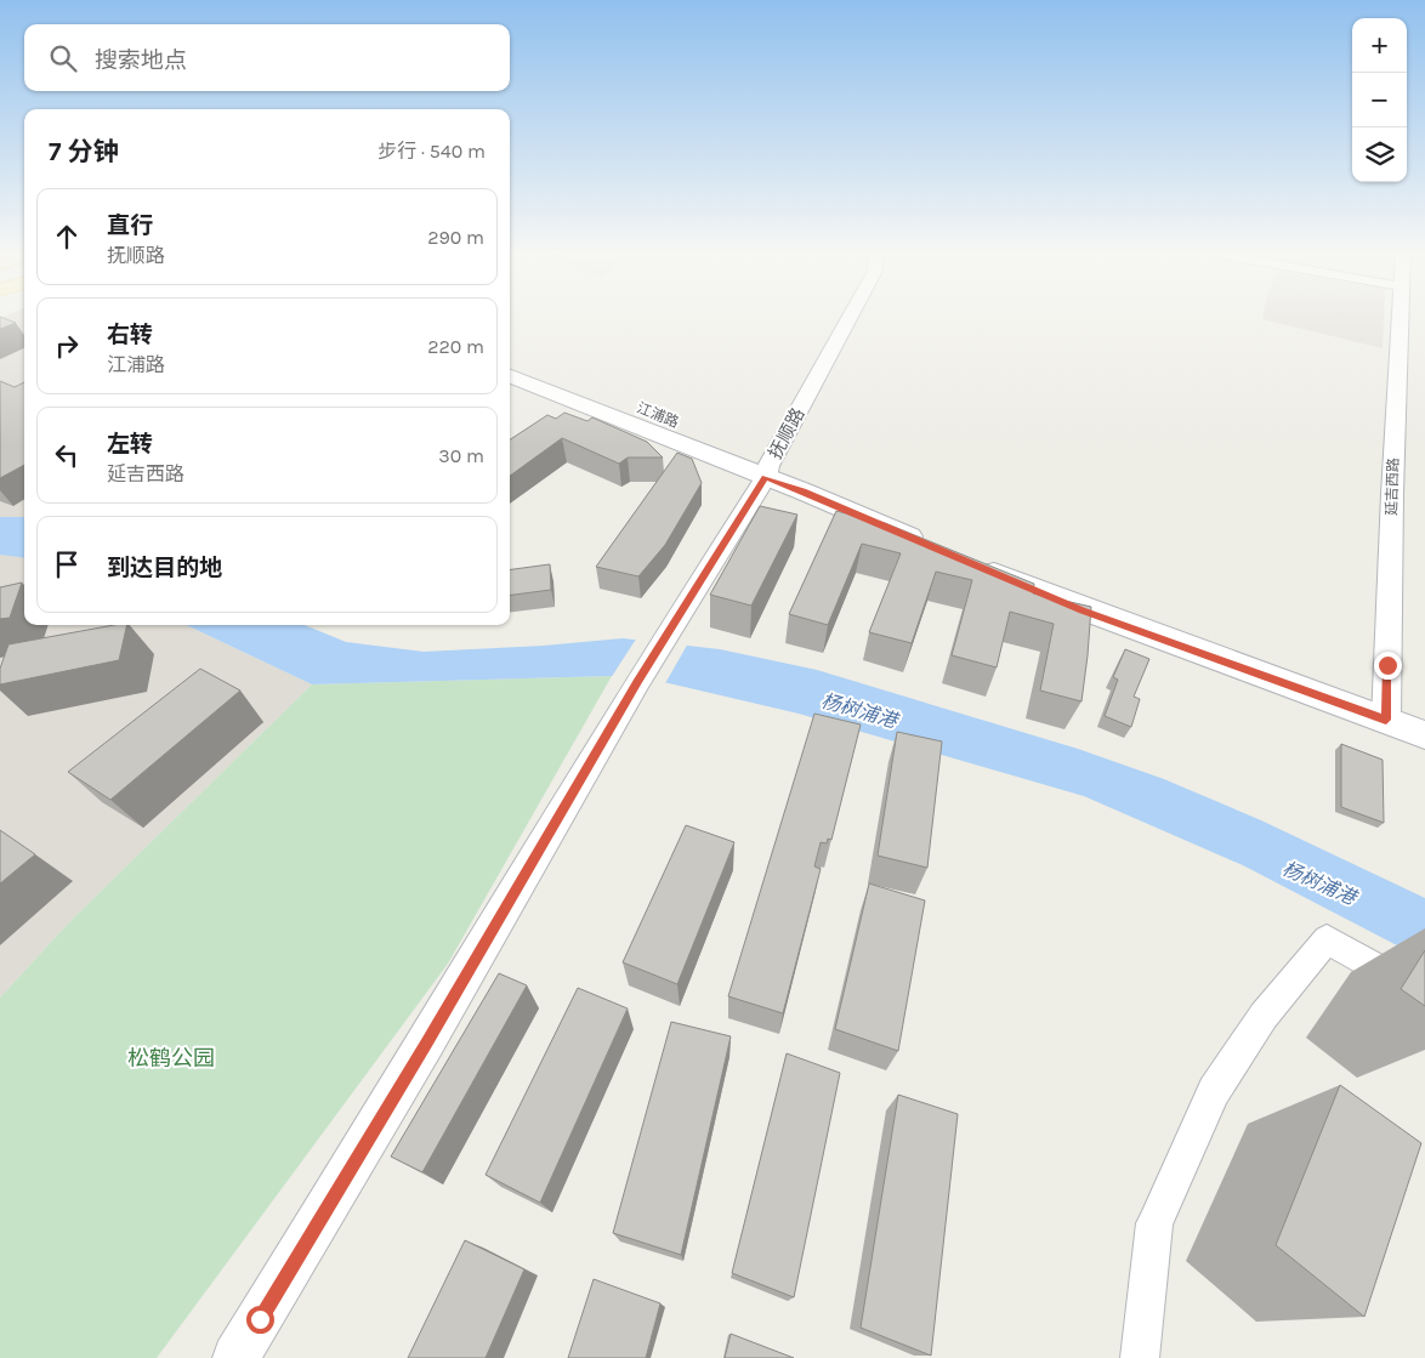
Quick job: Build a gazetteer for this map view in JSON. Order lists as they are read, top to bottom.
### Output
{
  "streets": {
    "main road": ["江浦路"],
    "street": ["抚顺路", "延吉西路"]
  },
  "crossings": [
    ["江浦路", "抚顺路"]
  ],
  "water": ["杨树浦港"],
  "parks": ["松鹤公园"],
  "page": {
    "map_buttons": ["+", "−"],
    "search": "搜索地点",
    "heading": ["7 分钟", "步行 · 540 m"],
    "list": [
      ["直行", "抚顺路", "290 m"],
      ["右转", "江浦路", "220 m"],
      ["左转", "延吉西路", "30 m"],
      "到达目的地"
    ]
  }
}
